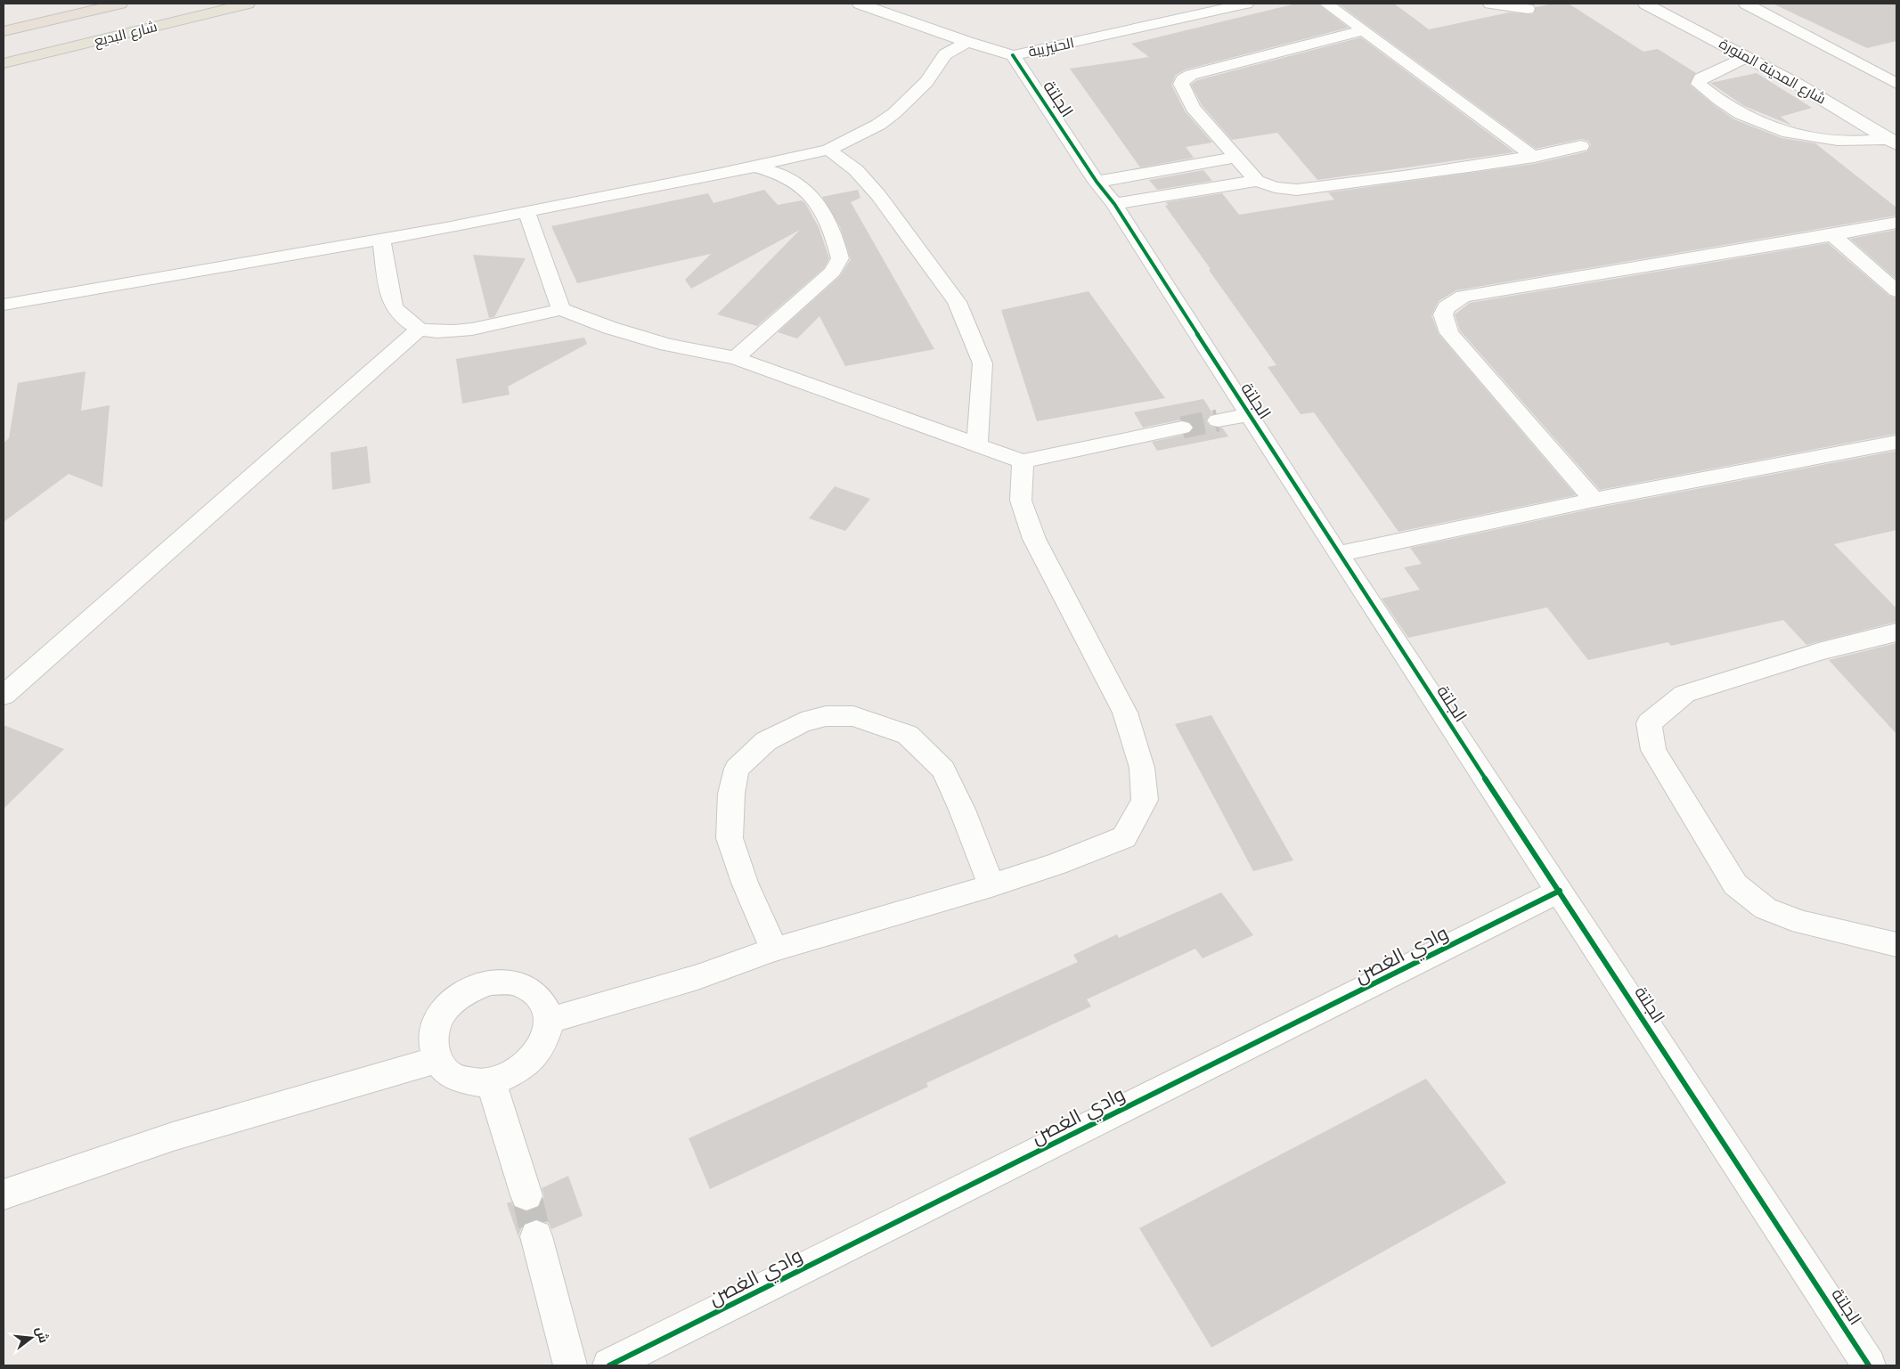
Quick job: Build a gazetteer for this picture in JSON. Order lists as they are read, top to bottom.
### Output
{
  "streets": {
    "highway": ["شارع البديع"],
    "street": [
      "الحنيزيبة",
      "شارع المدينة المنورة",
      "الجلتة",
      "وادي الغصن"
    ]
  },
  "crossings": [
    ["الحنيزيبة", "الجلتة"],
    ["الجلتة", "وادي الغصن"]
  ],
  "north": "right"
}
